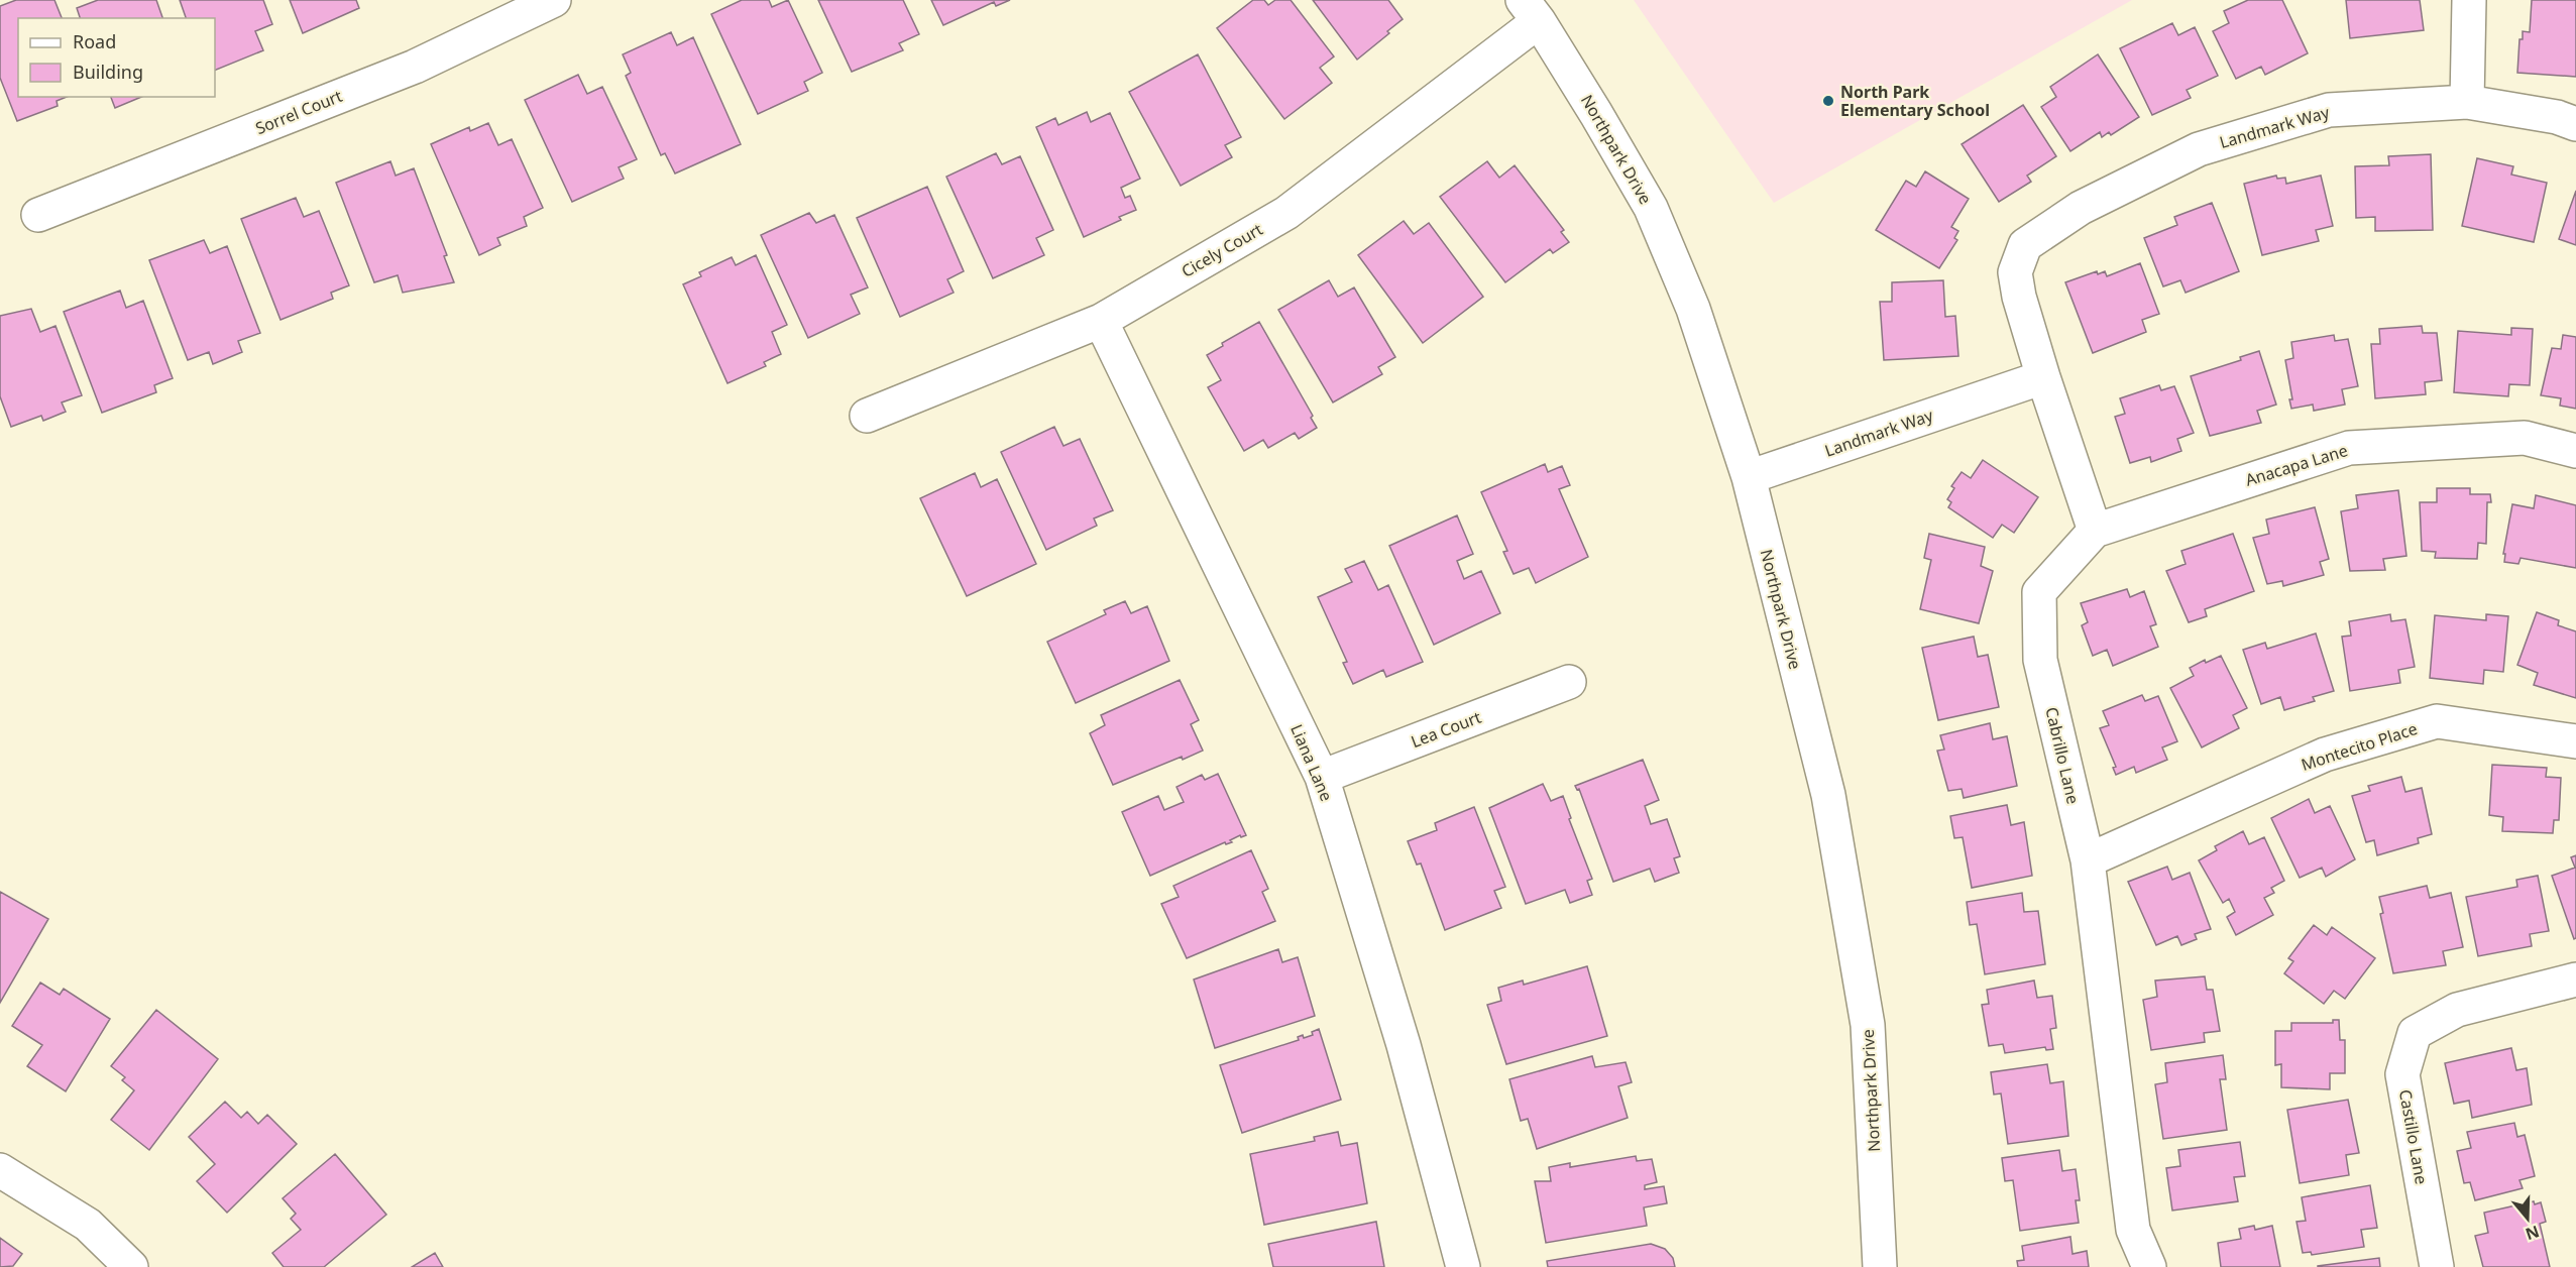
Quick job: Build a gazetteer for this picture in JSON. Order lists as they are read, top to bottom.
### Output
{
  "streets": {
    "street": [
      "Sorrel Court",
      "Landmark Way",
      "Northpark Drive",
      "Cicely Court",
      "Anacapa Lane",
      "Lea Court",
      "Montecito Place",
      "Cabrillo Lane",
      "Liana Lane",
      "Castillo Lane"
    ]
  },
  "crossings": [
    ["Landmark Way", "Northpark Drive"],
    ["Northpark Drive", "Cicely Court"],
    ["Cicely Court", "Liana Lane"],
    ["Anacapa Lane", "Cabrillo Lane"],
    ["Lea Court", "Liana Lane"],
    ["Montecito Place", "Cabrillo Lane"]
  ],
  "places": ["North Park Elementary School"],
  "legend": ["Road", "Building"],
  "north": "bottom"
}
